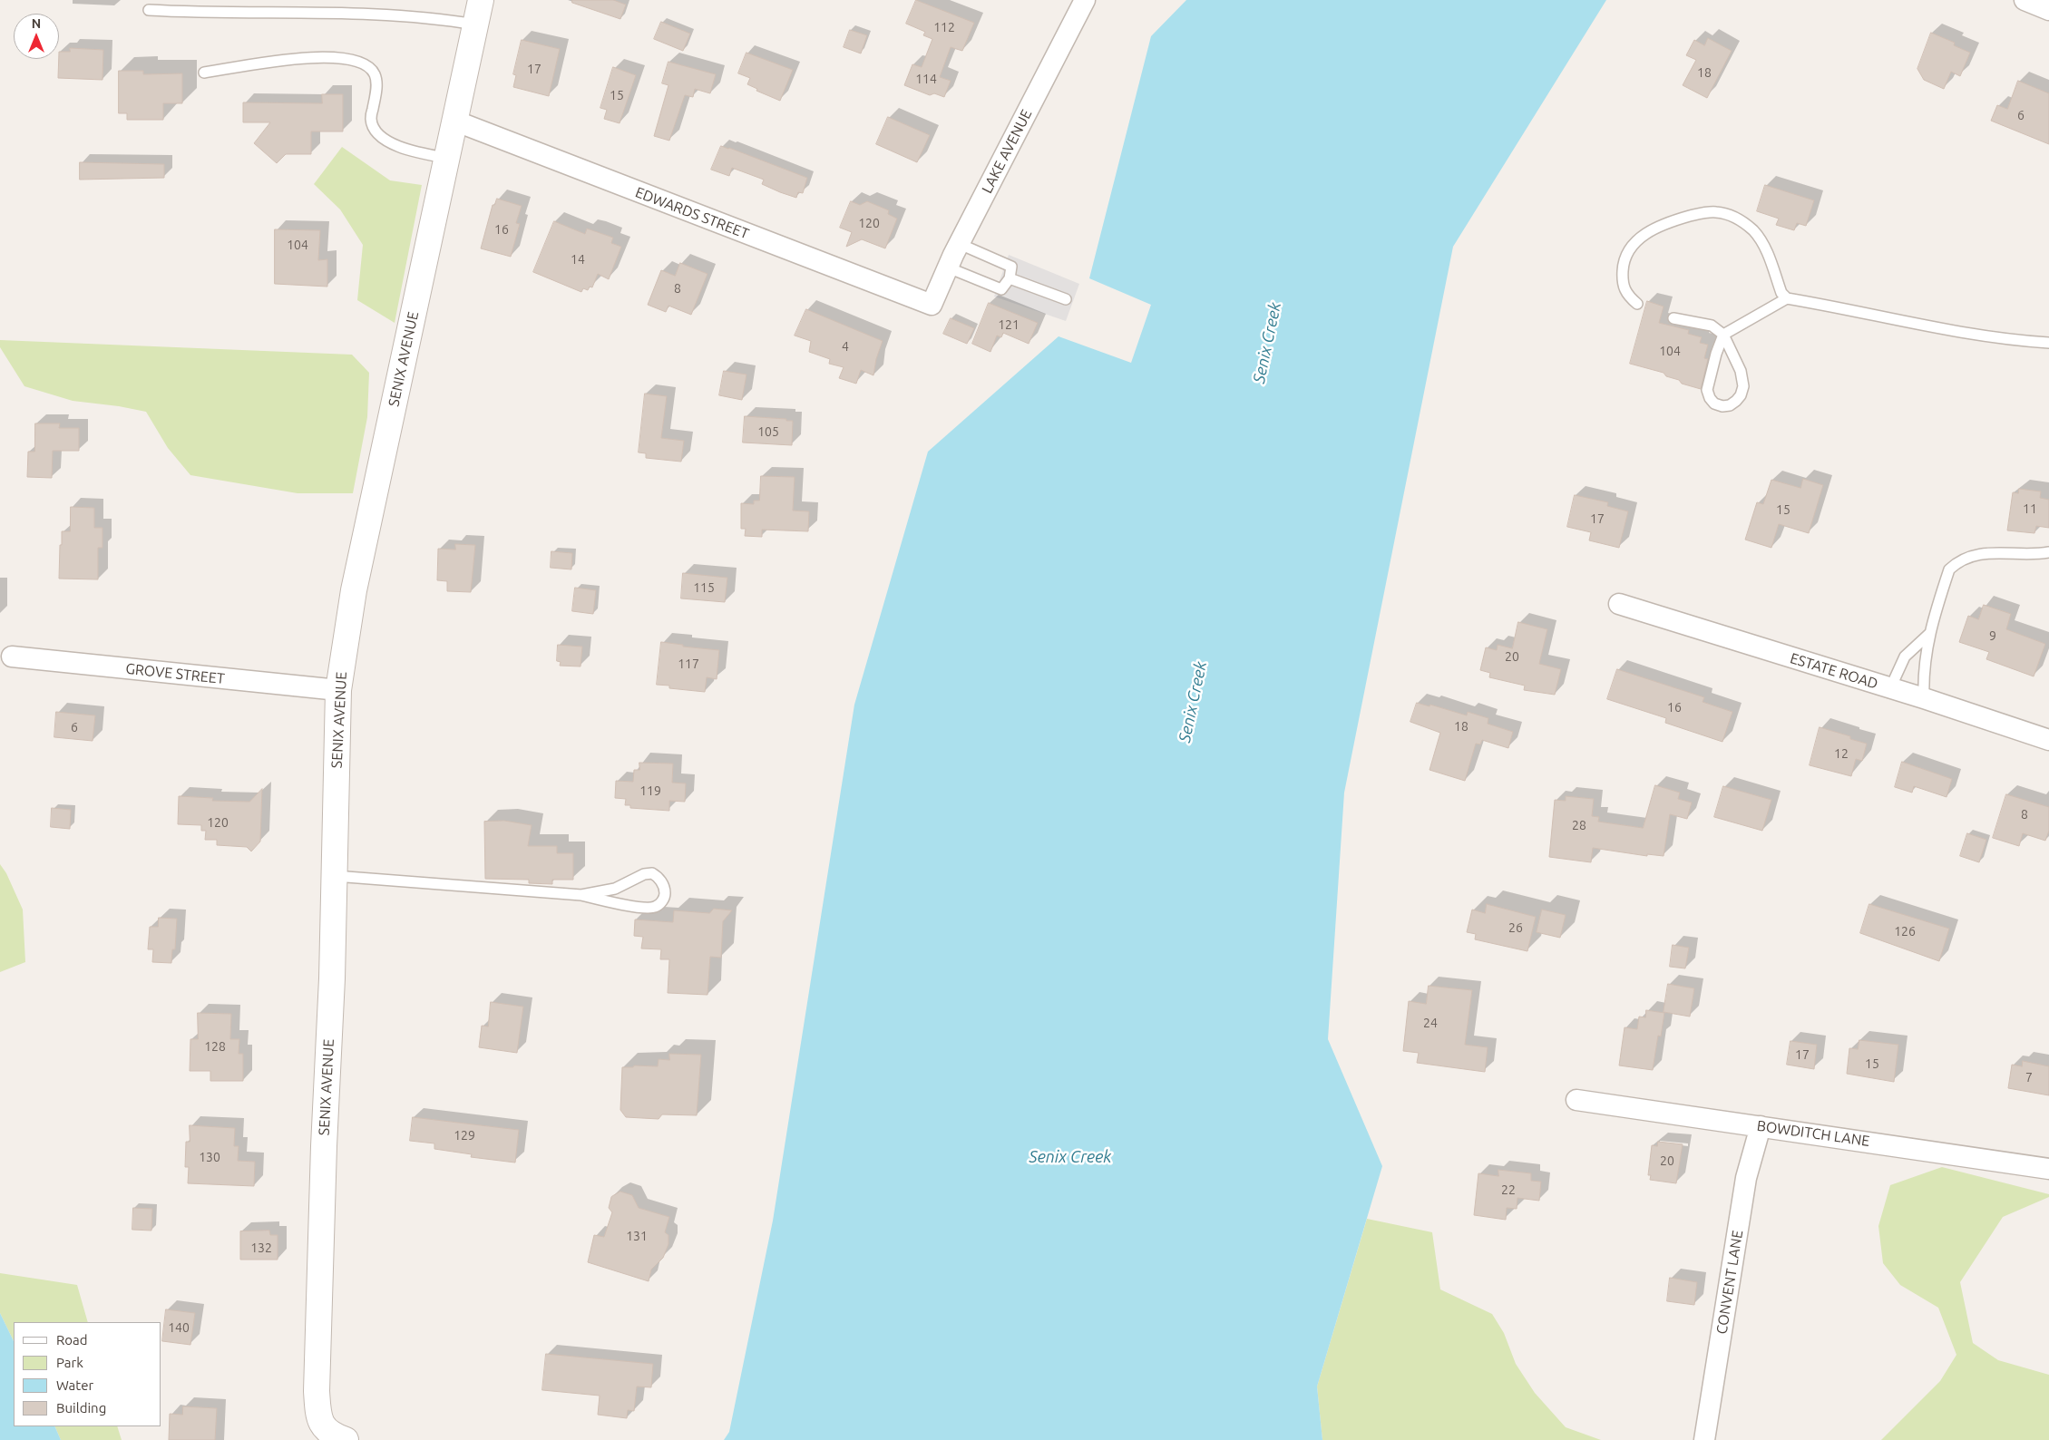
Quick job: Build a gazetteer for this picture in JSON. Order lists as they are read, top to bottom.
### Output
{
  "streets": {
    "street": [
      "LAKE AVENUE",
      "EDWARDS STREET",
      "SENIX AVENUE",
      "ESTATE ROAD",
      "GROVE STREET",
      "BOWDITCH LANE",
      "CONVENT LANE"
    ]
  },
  "crossings": [
    ["LAKE AVENUE", "EDWARDS STREET"],
    ["EDWARDS STREET", "SENIX AVENUE"],
    ["SENIX AVENUE", "GROVE STREET"],
    ["BOWDITCH LANE", "CONVENT LANE"]
  ],
  "water": ["Senix Creek"],
  "house_numbers": [
    "112",
    "17",
    "18",
    "114",
    "15",
    "6",
    "120",
    "16",
    "104",
    "14",
    "8",
    "121",
    "4",
    "104",
    "105",
    "11",
    "15",
    "17",
    "115",
    "9",
    "20",
    "117",
    "16",
    "18",
    "6",
    "12",
    "119",
    "8",
    "120",
    "28",
    "26",
    "126",
    "24",
    "128",
    "17",
    "15",
    "7",
    "129",
    "130",
    "20",
    "22",
    "131",
    "132",
    "140"
  ],
  "legend": [
    "Road",
    "Park",
    "Water",
    "Building"
  ],
  "north": "top"
}
